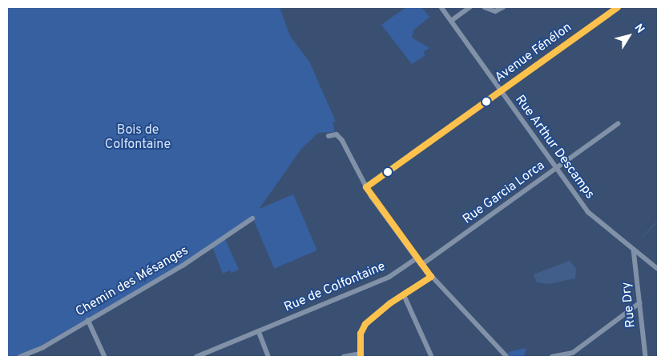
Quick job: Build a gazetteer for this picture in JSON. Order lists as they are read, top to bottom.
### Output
{
  "streets": {
    "street": [
      "Avenue Fénélon",
      "Rue Arthur Descamps",
      "Rue Garcia Lorca",
      "Chemin des Mésanges",
      "Rue de Colfontaine",
      "Rue Dry"
    ]
  },
  "crossings": [
    ["Avenue Fénélon", "Rue Arthur Descamps"],
    ["Rue Arthur Descamps", "Rue Garcia Lorca"],
    ["Rue Arthur Descamps", "Rue Dry"]
  ],
  "parks": ["Bois de Colfontaine"],
  "north": "top right"
}
